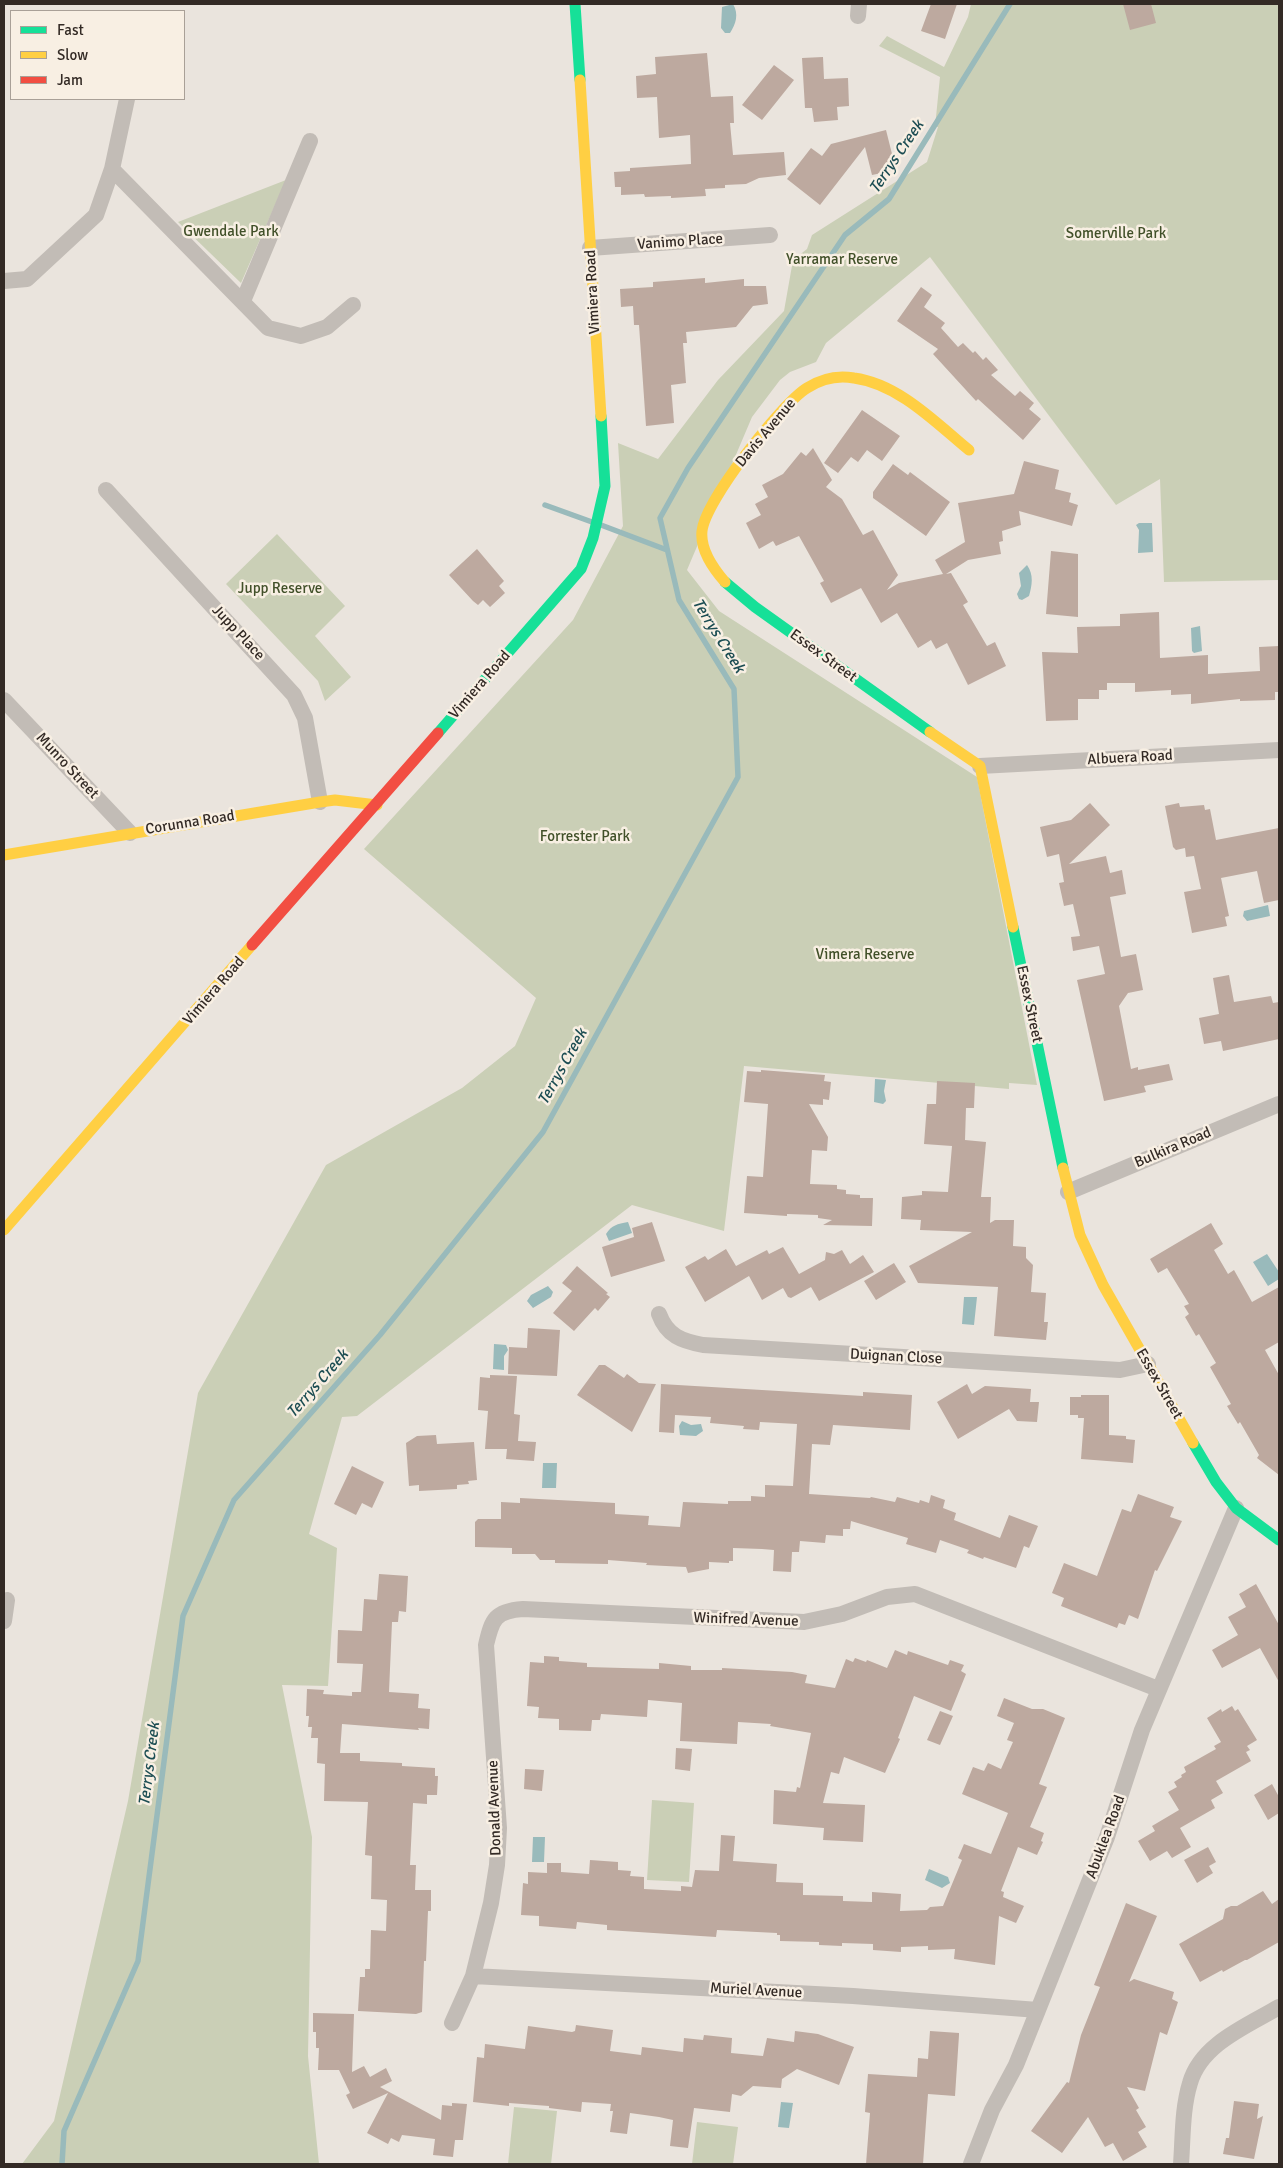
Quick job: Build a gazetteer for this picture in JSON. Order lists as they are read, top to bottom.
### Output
{
  "streets": {
    "street": [
      "Vanimo Place",
      "Vimiera Road",
      "Davis Avenue",
      "Jupp Place",
      "Essex Street",
      "Albuera Road",
      "Munro Street",
      "Corunna Road",
      "Bulkira Road",
      "Duignan Close",
      "Winifred Avenue",
      "Donald Avenue",
      "Abuklea Road",
      "Muriel Avenue"
    ]
  },
  "crossings": [
    ["Vanimo Place", "Vimiera Road"],
    ["Vimiera Road", "Corunna Road"],
    ["Davis Avenue", "Essex Street"],
    ["Jupp Place", "Corunna Road"],
    ["Essex Street", "Albuera Road"],
    ["Essex Street", "Bulkira Road"],
    ["Essex Street", "Duignan Close"],
    ["Essex Street", "Abuklea Road"],
    ["Munro Street", "Corunna Road"],
    ["Winifred Avenue", "Donald Avenue"],
    ["Winifred Avenue", "Abuklea Road"],
    ["Donald Avenue", "Muriel Avenue"],
    ["Abuklea Road", "Muriel Avenue"]
  ],
  "water": ["Terrys Creek"],
  "parks": [
    "Gwendale Park",
    "Somerville Park",
    "Yarramar Reserve",
    "Jupp Reserve",
    "Forrester Park",
    "Vimera Reserve"
  ],
  "legend": ["Fast", "Slow", "Jam"]
}
